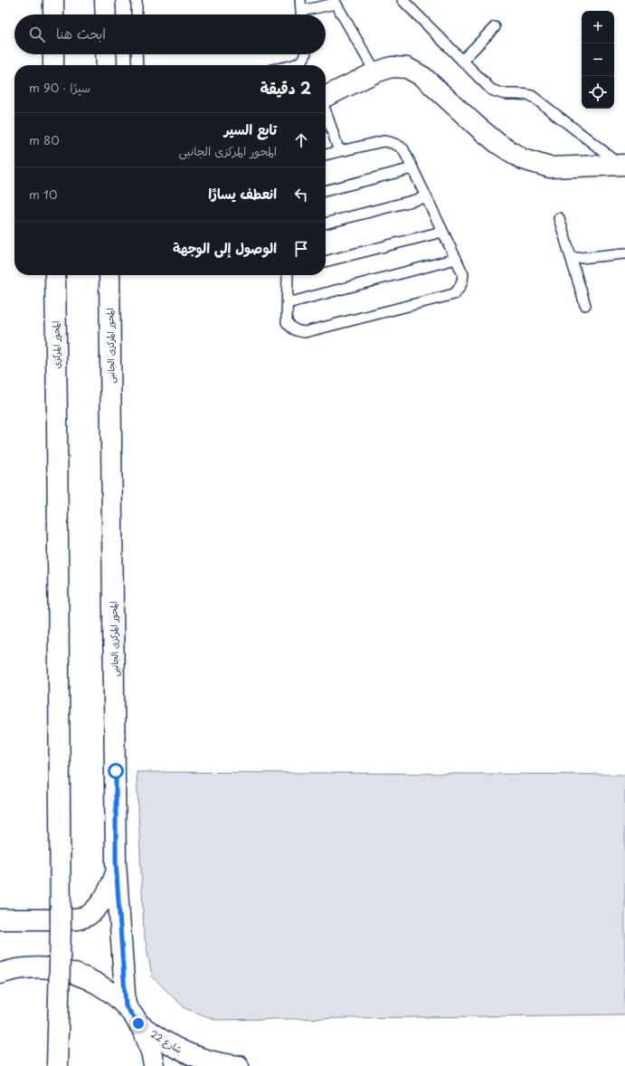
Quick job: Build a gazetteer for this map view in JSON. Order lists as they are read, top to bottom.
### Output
{
  "streets": {
    "main road": ["المحور المركزى", "المحور المركزى الجانبى", "شارع 22"]
  },
  "page": {
    "map_buttons": ["+", "−"],
    "search": "ابحث هنا",
    "heading": ["2 دقيقة", "سيرًا · 90 m"],
    "list": [
      ["تابع السير", "المحور المركزى الجانبى", "80 m"],
      ["انعطف يسارًا", "10 m"],
      "الوصول إلى الوجهة"
    ]
  }
}
